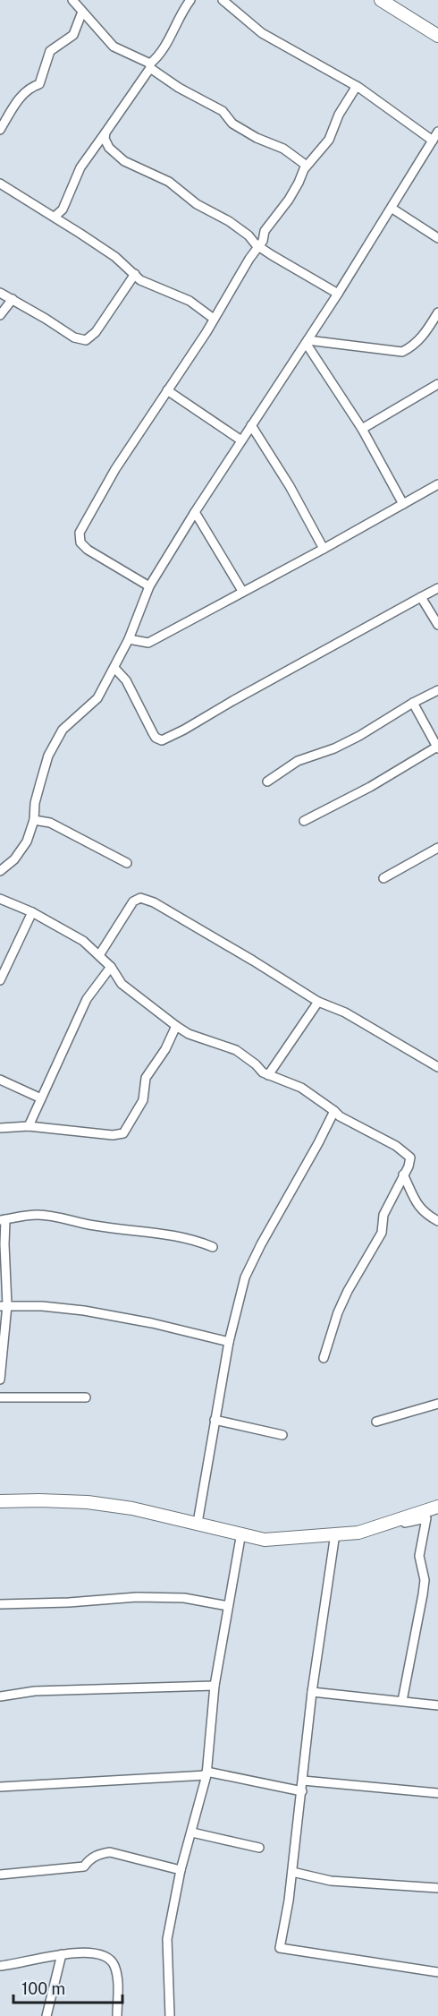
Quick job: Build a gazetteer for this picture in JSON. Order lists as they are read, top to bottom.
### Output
{
  "scale_bar": "100 m"
}
